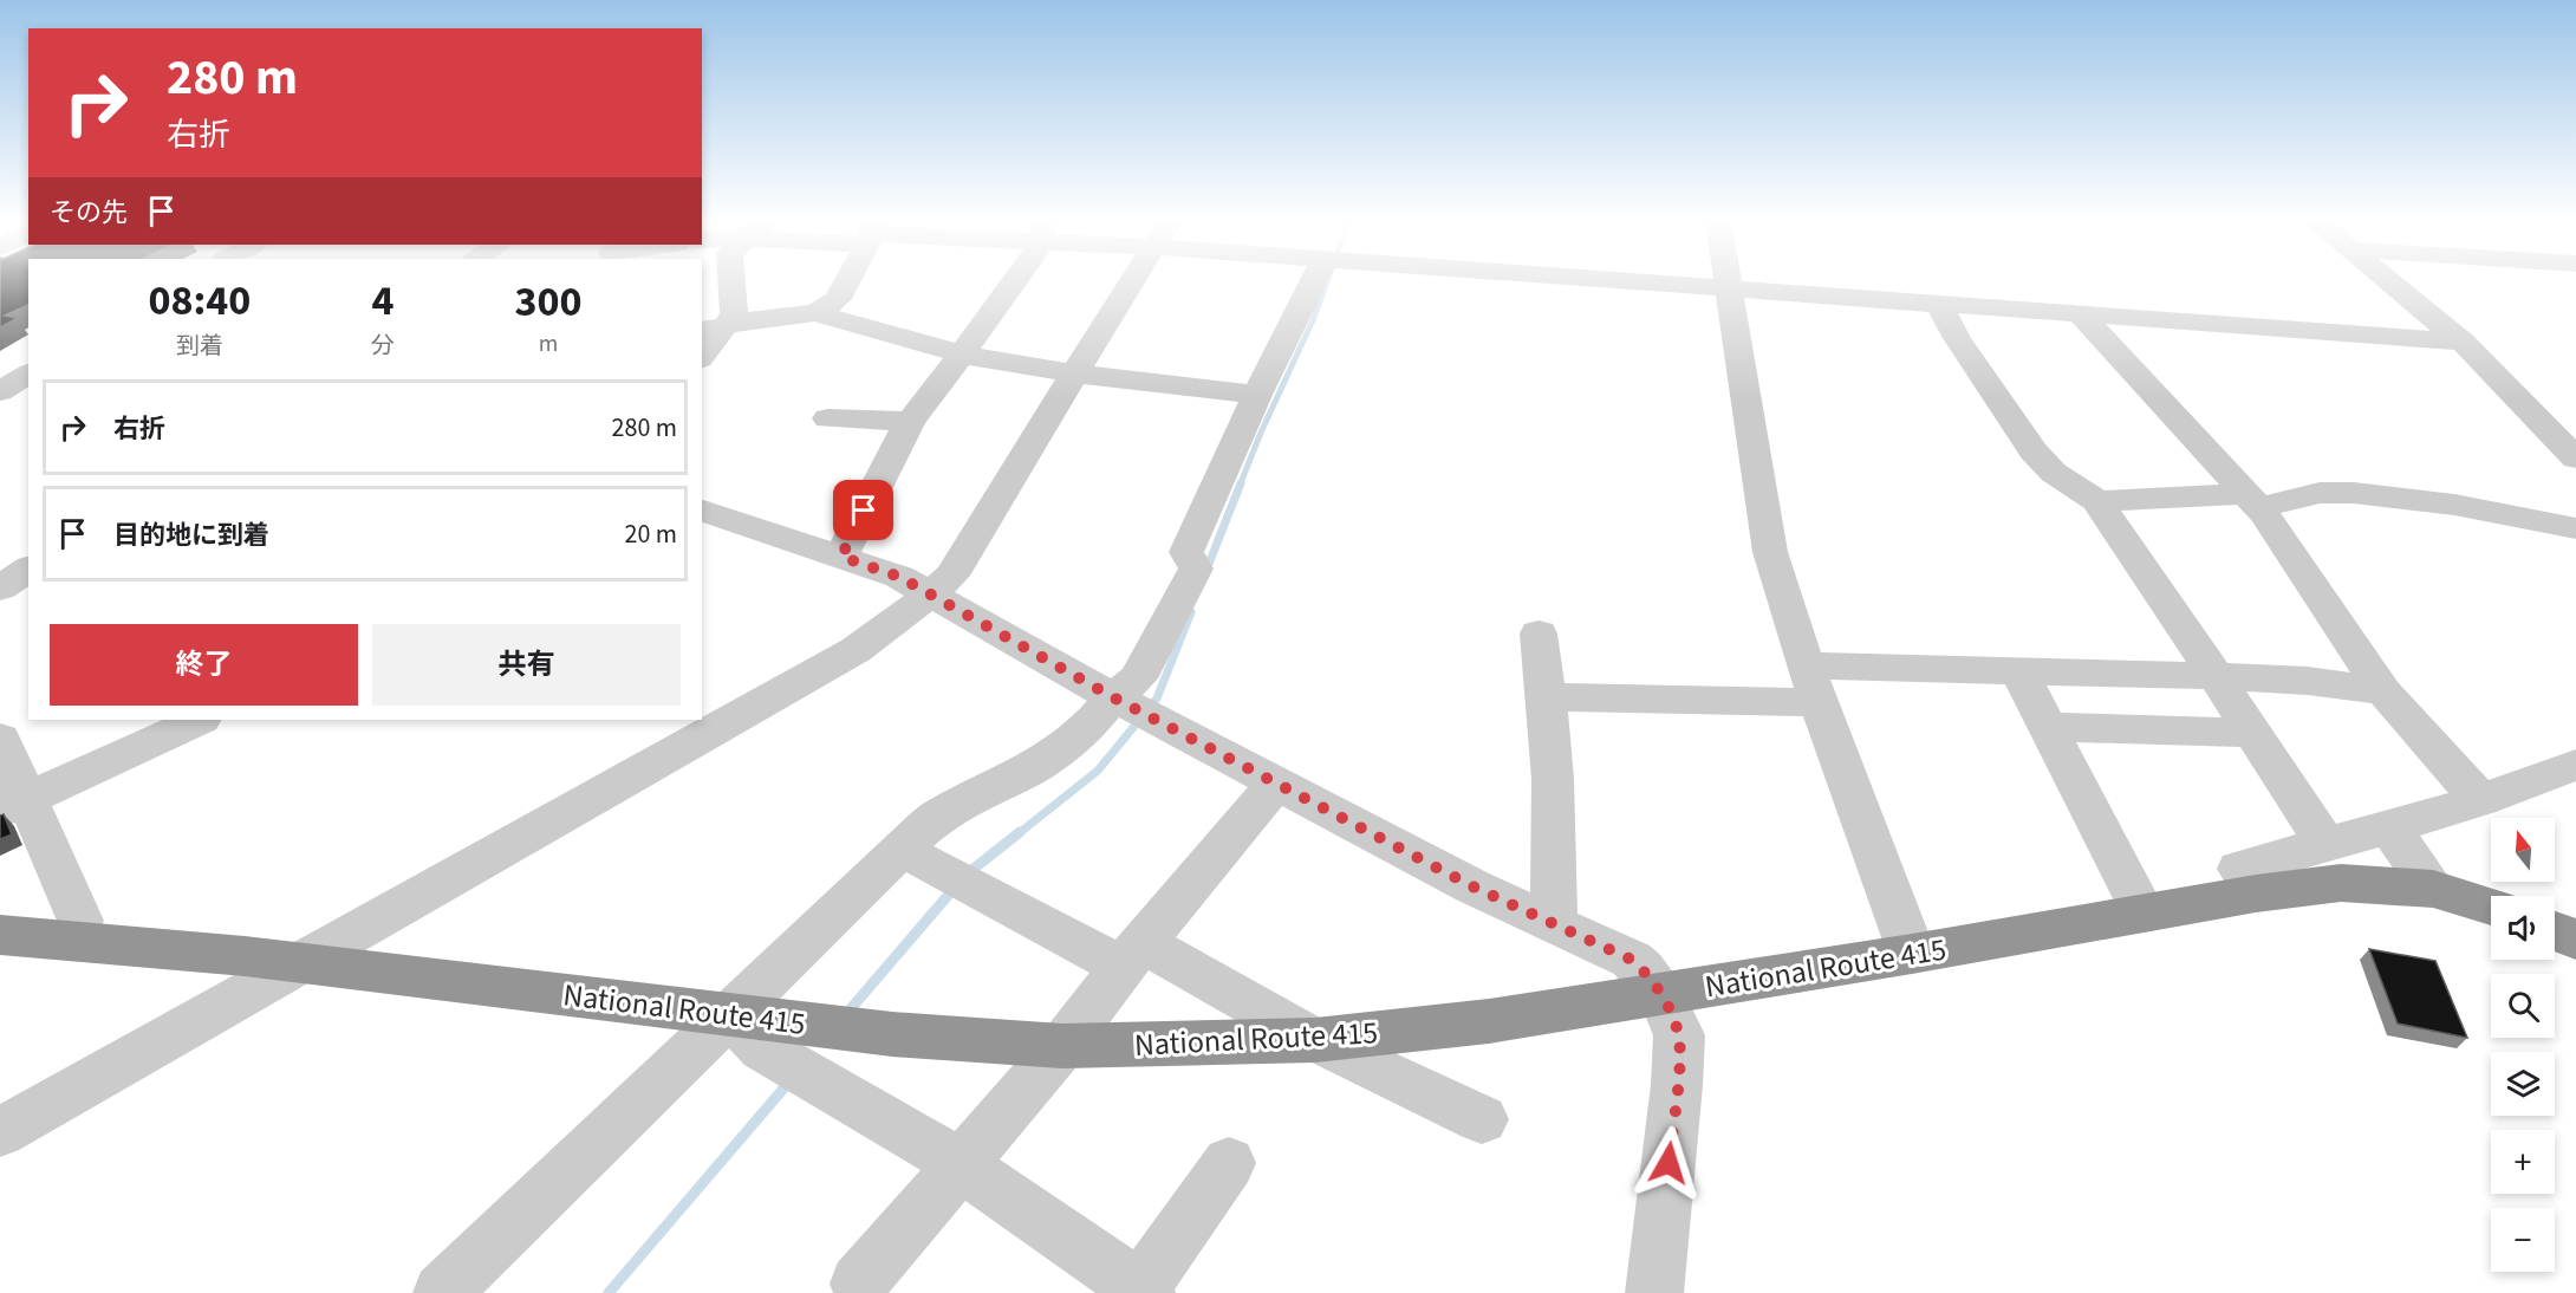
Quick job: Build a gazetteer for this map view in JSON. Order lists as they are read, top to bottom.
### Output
{
  "streets": {
    "highway": ["National Route 415"]
  },
  "north": "top",
  "page": {
    "turn": ["280 m", "右折"],
    "then": "その先",
    "eta": [
      "08:40",
      "到着",
      "4",
      "分",
      "300",
      "m"
    ],
    "list": [
      {
        "name": "右折",
        "value": "280 m"
      },
      {
        "name": "目的地に到着",
        "value": "20 m"
      }
    ],
    "buttons": ["終了", "共有"],
    "map_buttons": ["+", "−"]
  }
}
